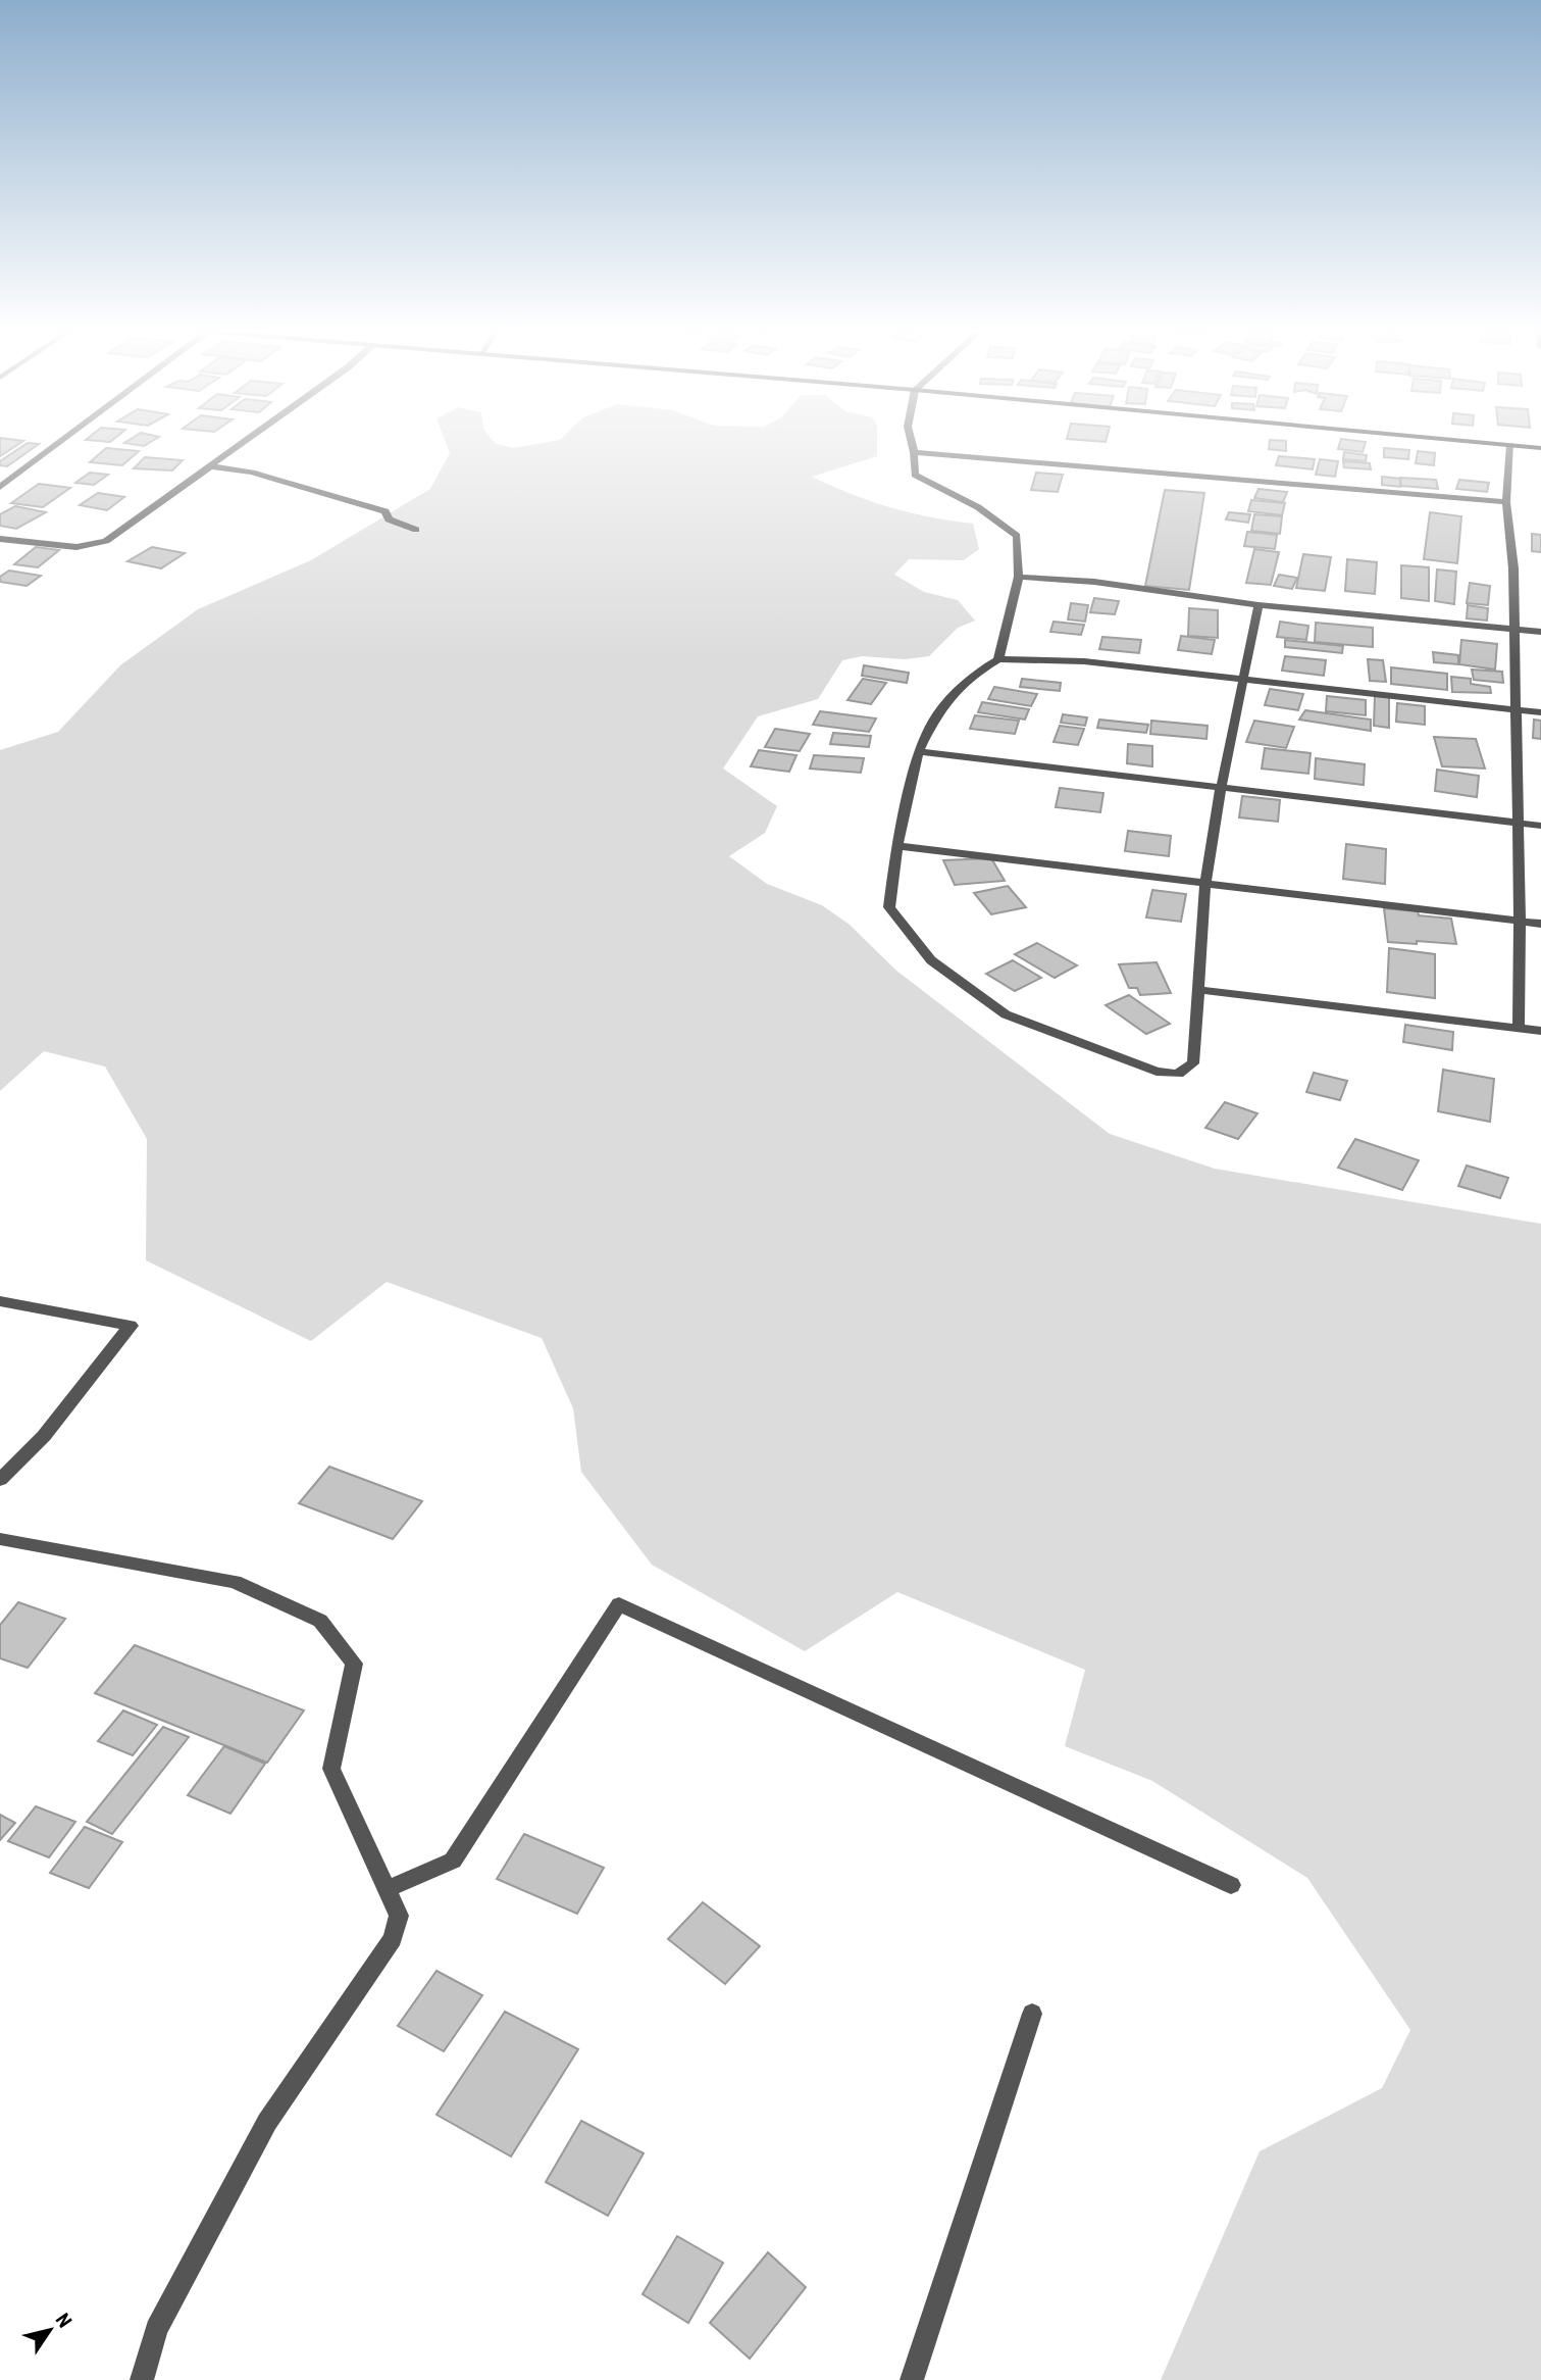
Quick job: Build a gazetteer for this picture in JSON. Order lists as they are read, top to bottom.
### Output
{
  "north": "top right"
}
